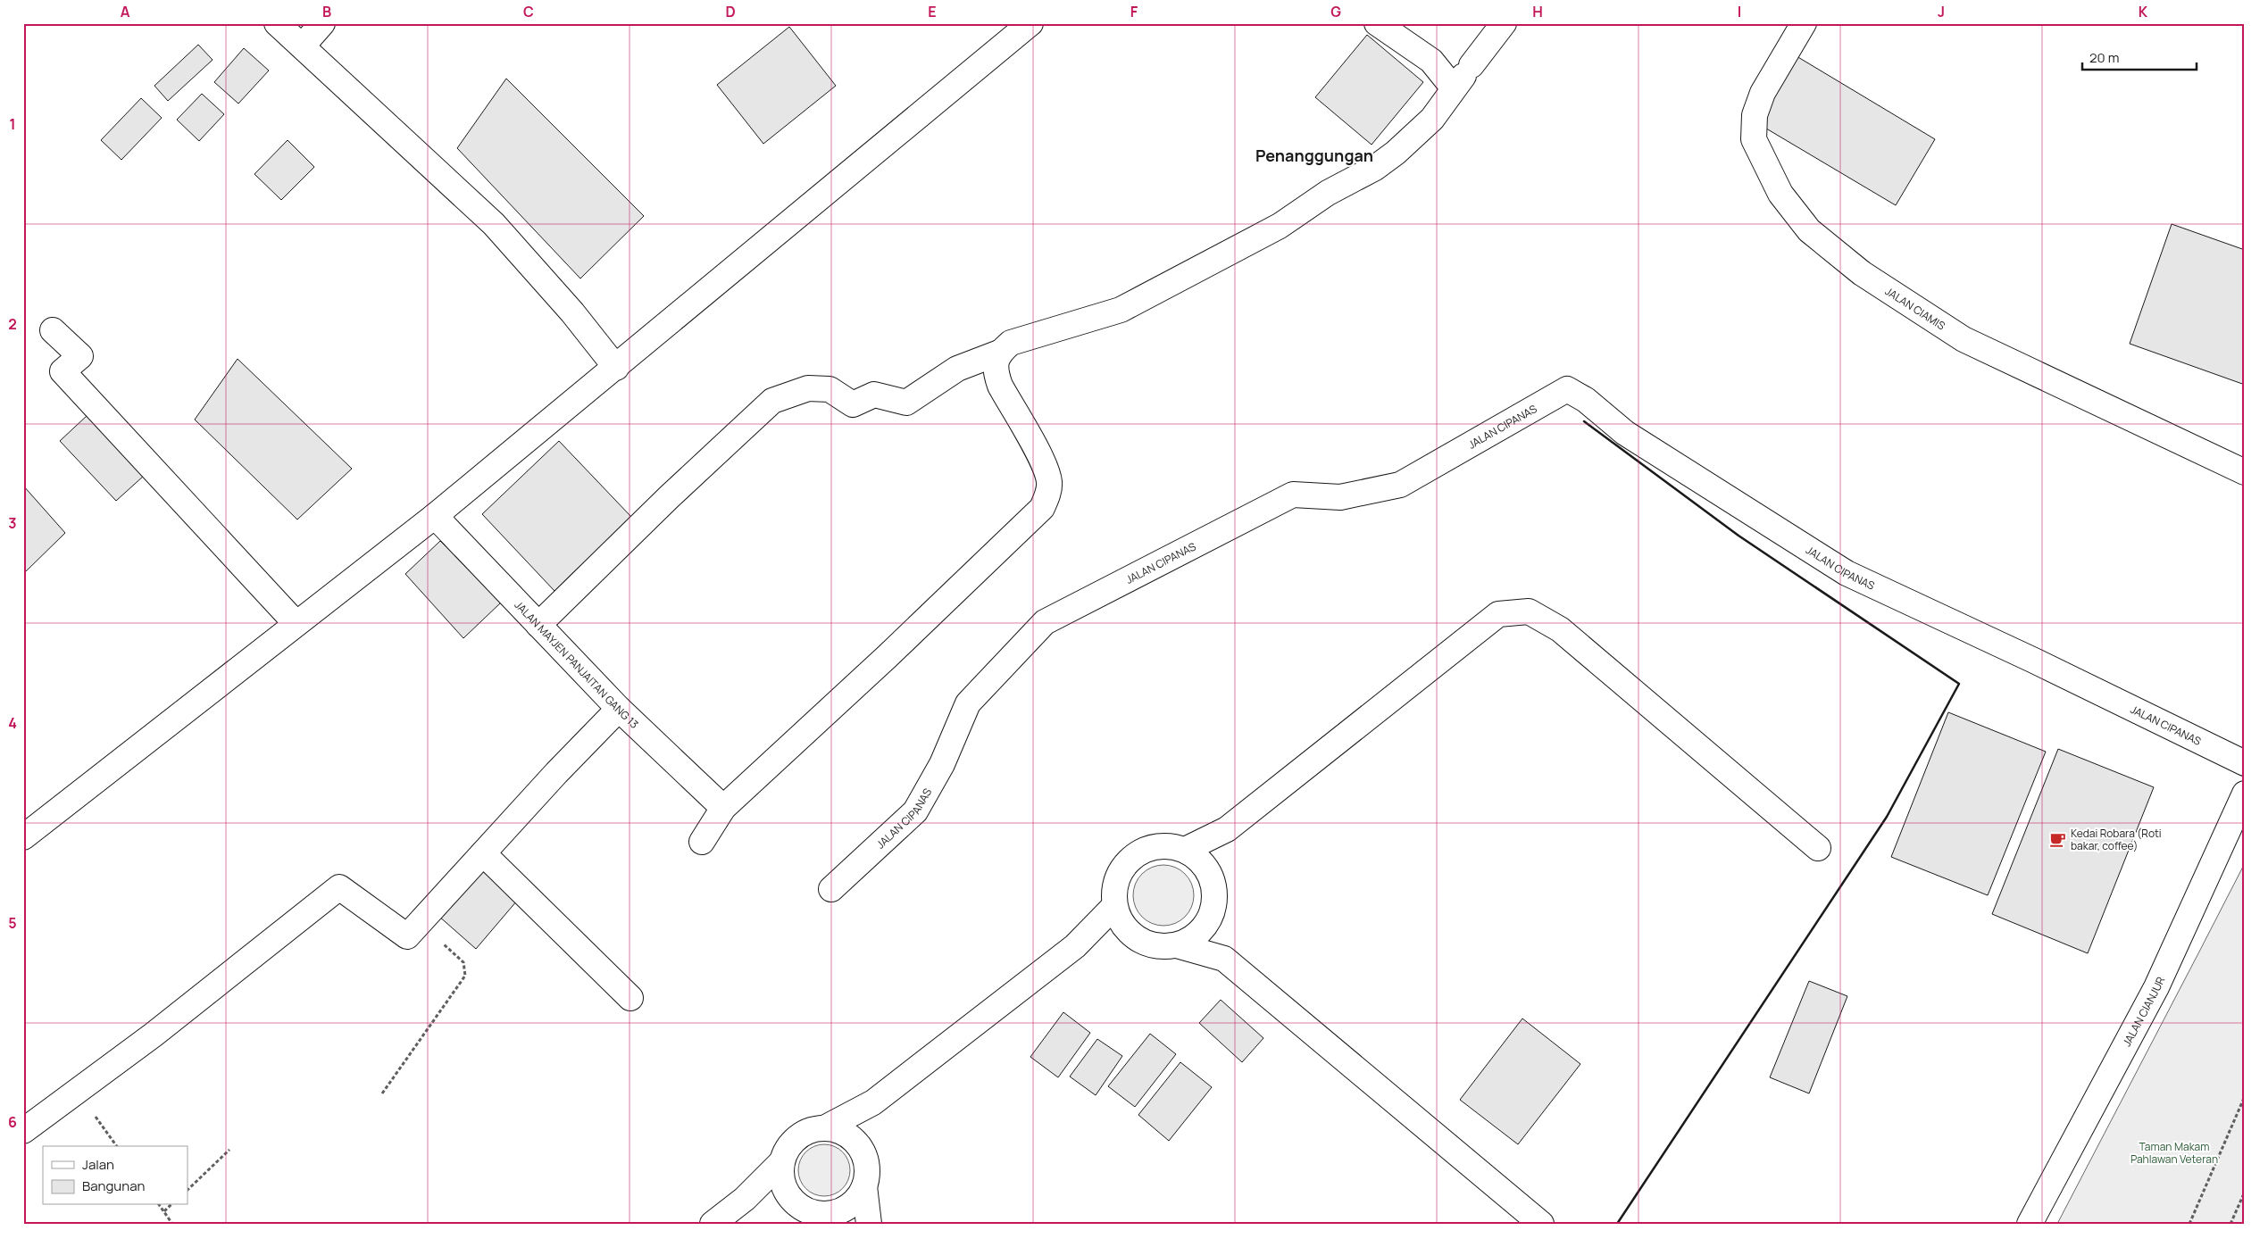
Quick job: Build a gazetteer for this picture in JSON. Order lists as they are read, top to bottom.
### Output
{
  "streets": {
    "street": [
      "JALAN CIAMIS",
      "JALAN CIPANAS",
      "JALAN MAYJEN PANJAITAN GANG 13",
      "JALAN CIANJUR"
    ]
  },
  "districts": ["Penanggungan"],
  "parks": ["Taman Makam Pahlawan Veteran"],
  "places": {
    "cafe": ["Kedai Robara (Roti bakar, coffee)"]
  },
  "legend": ["Jalan", "Bangunan"],
  "scale_bar": "20 m",
  "grid": {
    "columns": [
      "A",
      "B",
      "C",
      "D",
      "E",
      "F",
      "G",
      "H",
      "I",
      "J",
      "K"
    ],
    "rows": [
      "1",
      "2",
      "3",
      "4",
      "5",
      "6"
    ]
  }
}
